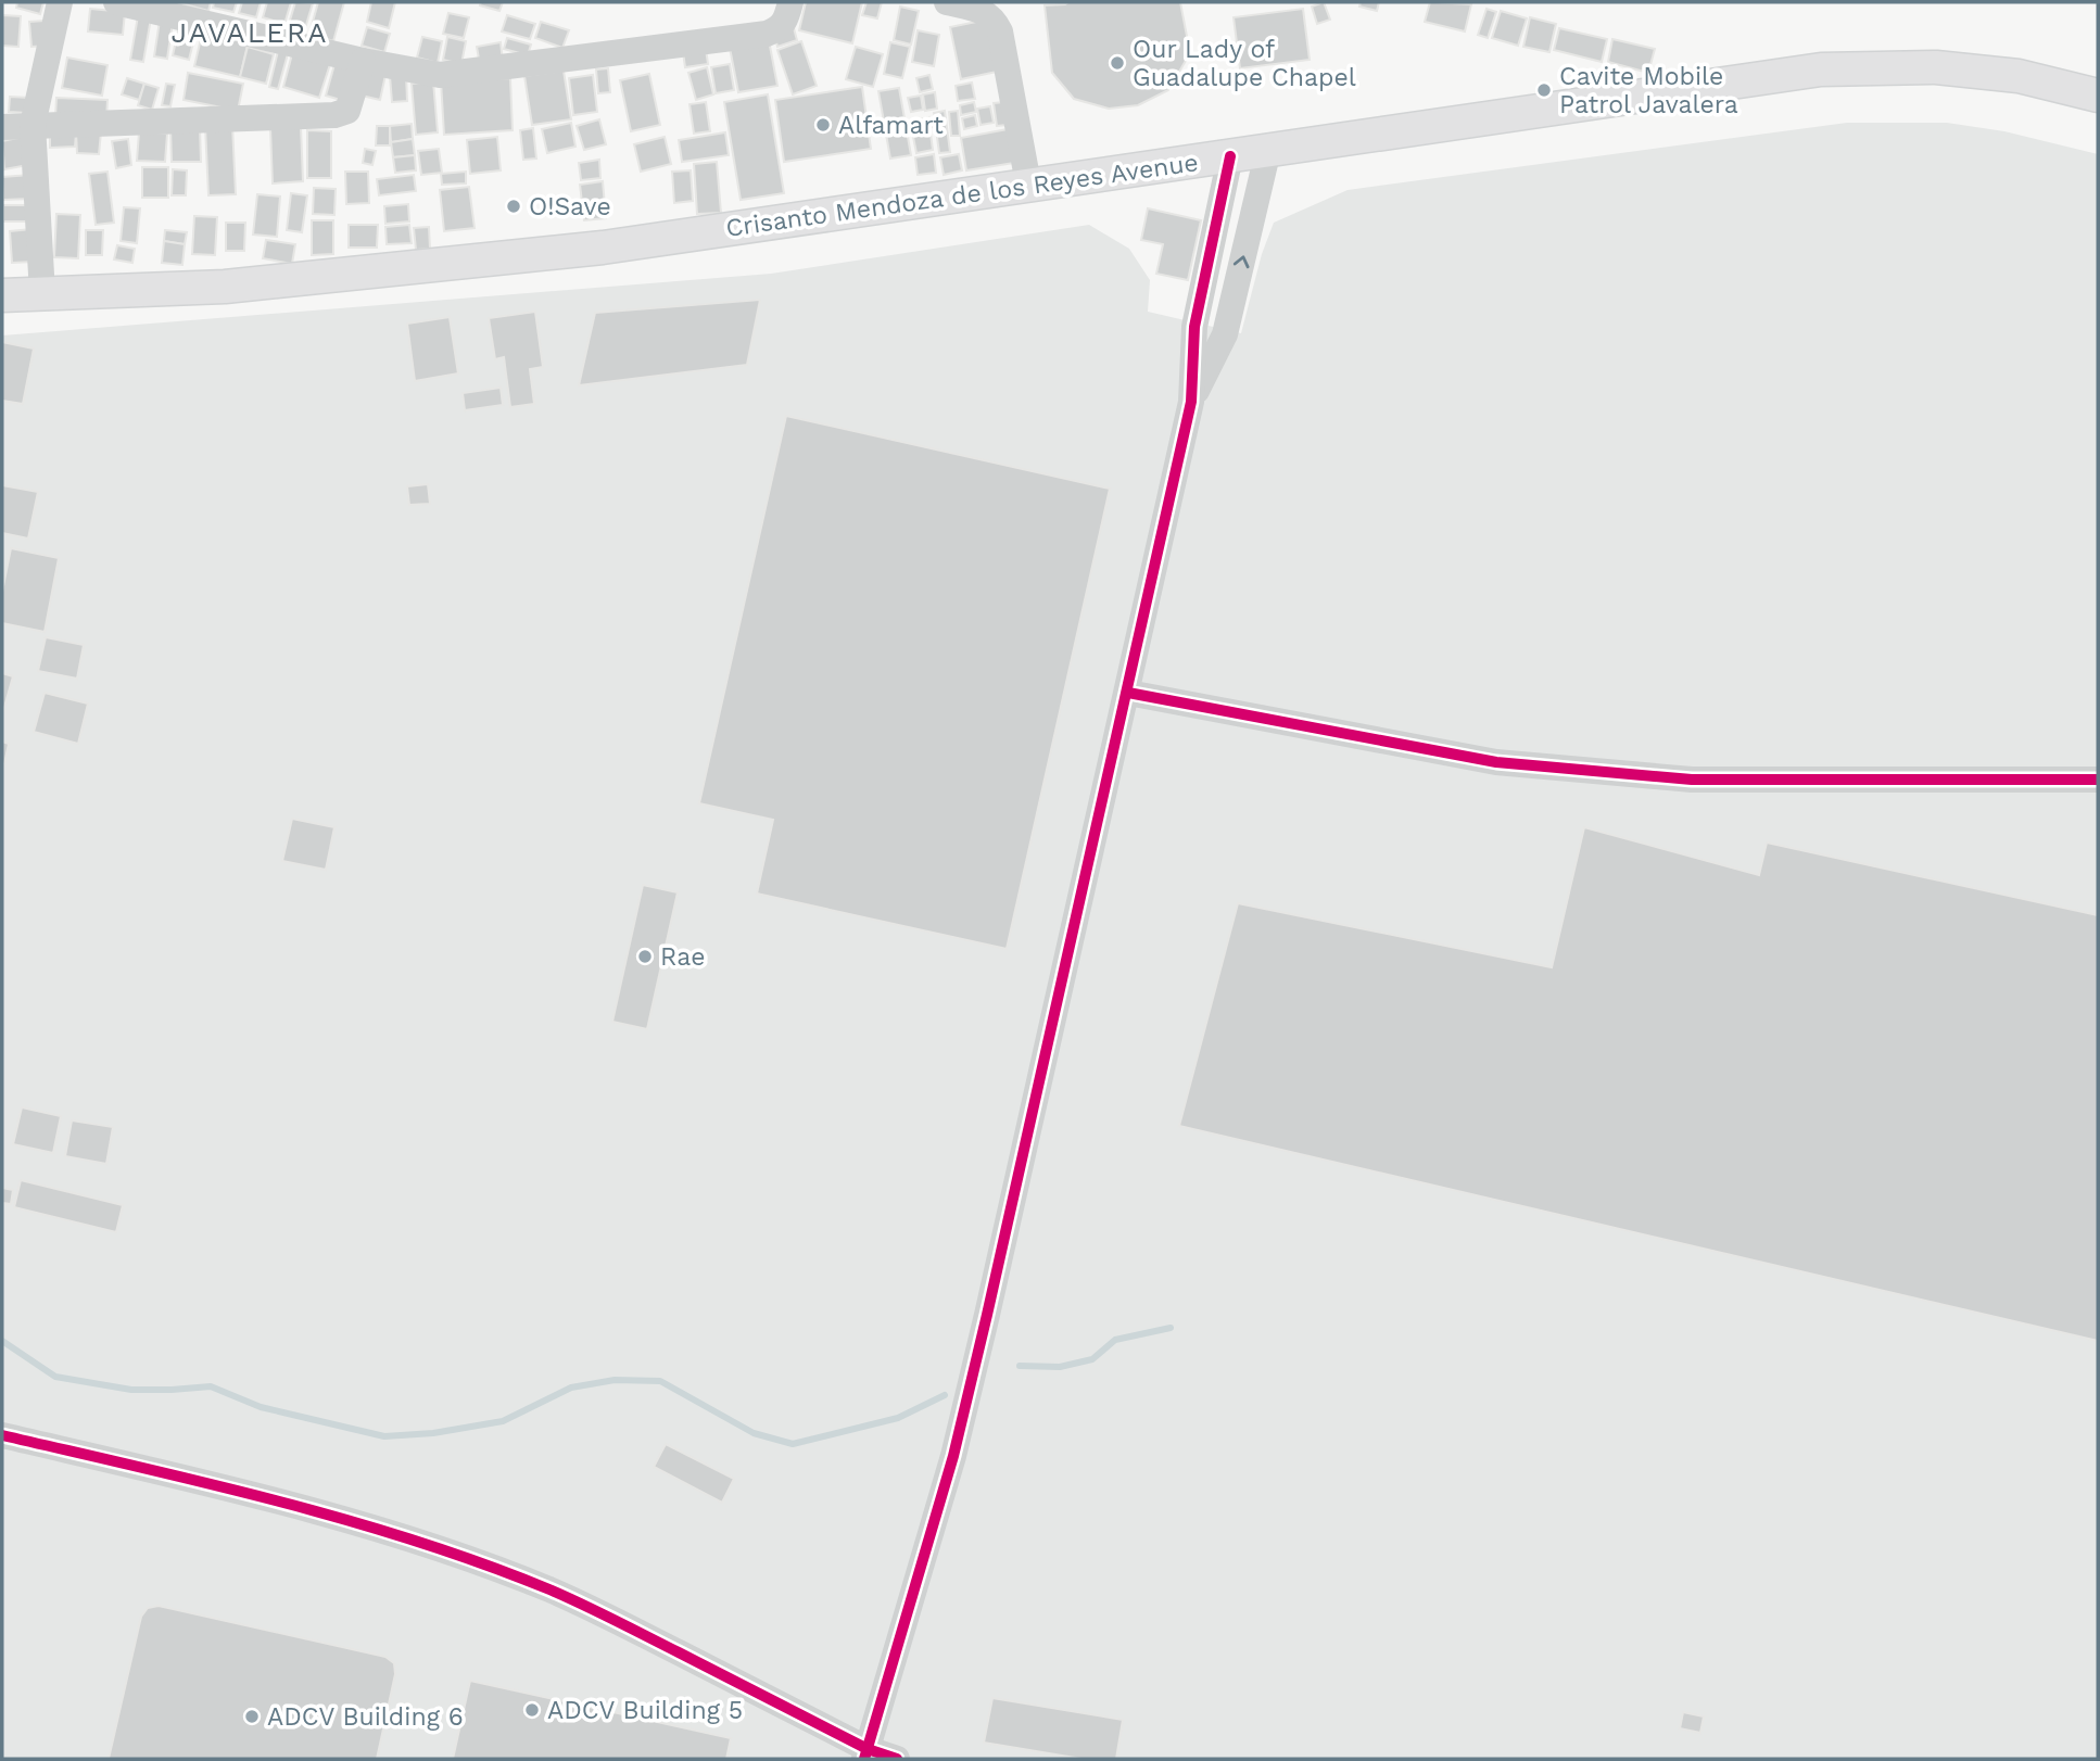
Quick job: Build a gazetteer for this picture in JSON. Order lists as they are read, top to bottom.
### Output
{
  "streets": {
    "main road": ["Crisanto Mendoza de los Reyes Avenue"]
  },
  "districts": ["JAVALERA"],
  "places": [
    "Our Lady of Guadalupe Chapel",
    "Cavite Mobile Patrol Javalera",
    "Alfamart",
    "O!Save",
    "Rae",
    "ADCV Building 5",
    "ADCV Building 6"
  ]
}
